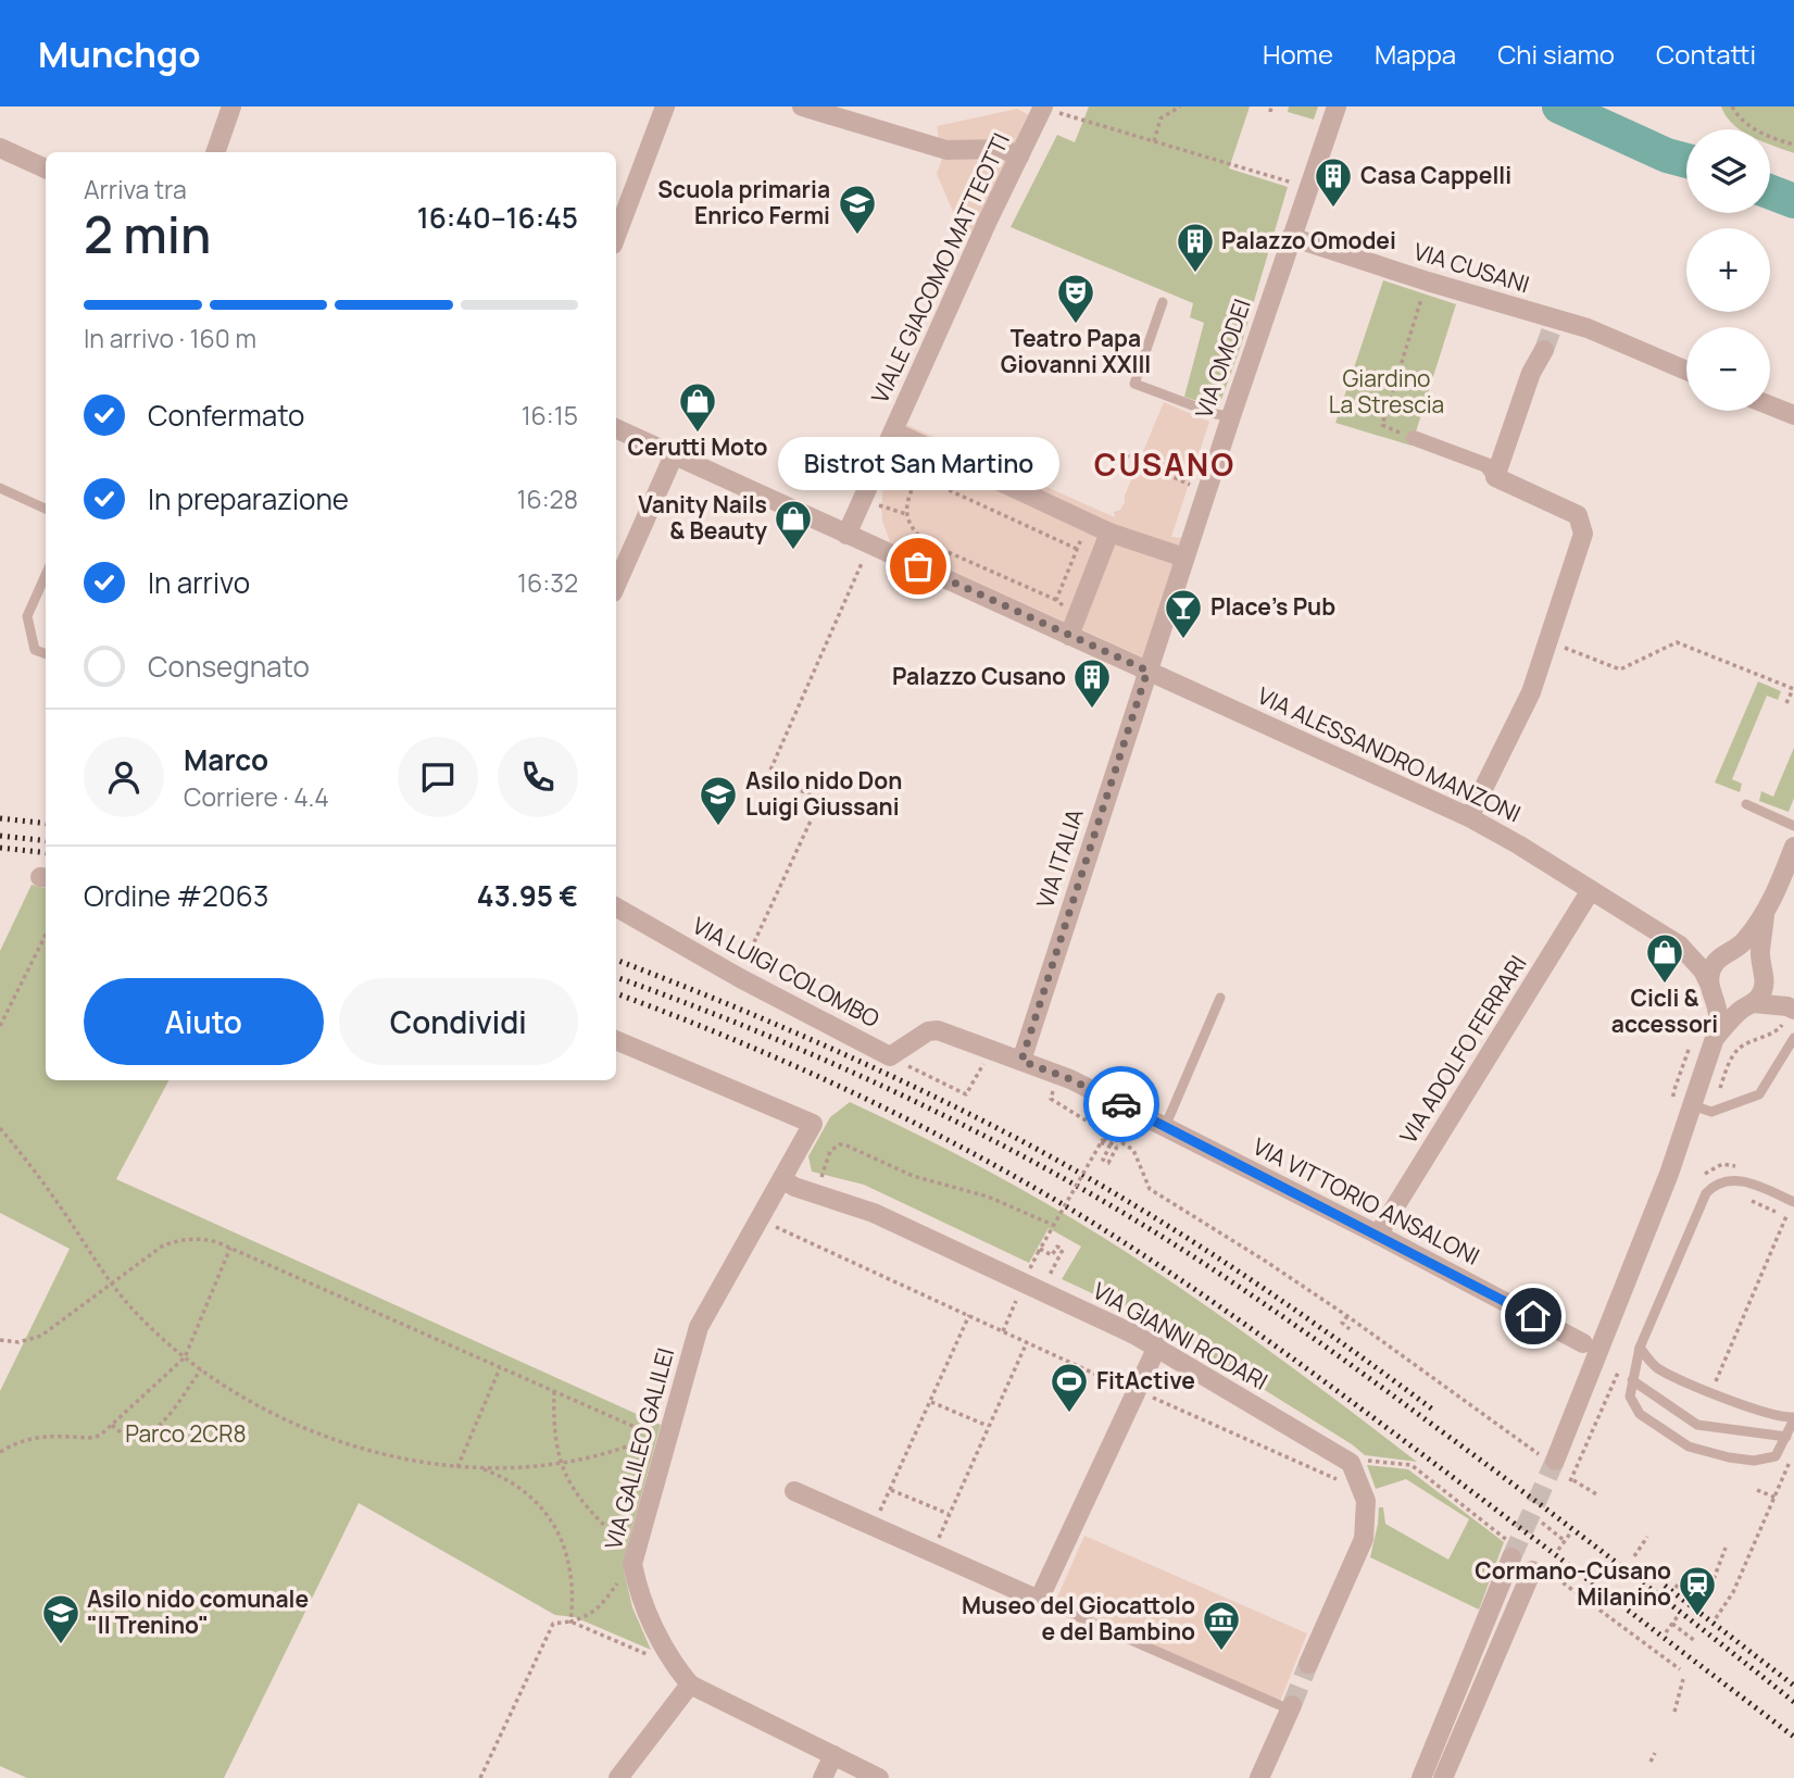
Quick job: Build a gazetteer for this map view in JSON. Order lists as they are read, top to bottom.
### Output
{
  "streets": {
    "street": [
      "VIALE GIACOMO MATTEOTTI",
      "VIA CUSANI",
      "VIA OMODEI",
      "VIA ALESSANDRO MANZONI",
      "VIA ITALIA",
      "VIA LUIGI COLOMBO",
      "VIA ADOLFO FERRARI",
      "VIA VITTORIO ANSALONI",
      "VIA GIANNI RODARI",
      "VIA GALILEO GALILEI"
    ]
  },
  "crossings": [
    ["VIALE GIACOMO MATTEOTTI", "VIA ALESSANDRO MANZONI"],
    ["VIA CUSANI", "VIA OMODEI"],
    ["VIA OMODEI", "VIA ALESSANDRO MANZONI"],
    ["VIA OMODEI", "VIA ITALIA"],
    ["VIA ALESSANDRO MANZONI", "VIA ITALIA"],
    ["VIA ALESSANDRO MANZONI", "VIA ADOLFO FERRARI"],
    ["VIA ITALIA", "VIA LUIGI COLOMBO"],
    ["VIA ITALIA", "VIA VITTORIO ANSALONI"],
    ["VIA LUIGI COLOMBO", "VIA VITTORIO ANSALONI"],
    ["VIA ADOLFO FERRARI", "VIA VITTORIO ANSALONI"],
    ["VIA GIANNI RODARI", "VIA GALILEO GALILEI"]
  ],
  "districts": ["CUSANO"],
  "parks": ["Giardino La Strescia", "Parco 2CR8"],
  "places": {
    "building": ["Casa Cappelli", "Palazzo Omodei", "Palazzo Cusano"],
    "school or university": ["Scuola primaria Enrico Fermi", "Asilo nido Don Luigi Giussani", "Asilo nido comunale \"Il Trenino\""],
    "theatre": ["Teatro Papa Giovanni XXIII"],
    "shop": ["Cerutti Moto", "Vanity Nails & Beauty", "Cicli & accessori"],
    "other": ["Bistrot San Martino"],
    "bar": ["Place's Pub"],
    "sports": ["FitActive"],
    "station": ["Cormano-Cusano Milanino"],
    "museum": ["Museo del Giocattolo e del Bambino"]
  },
  "page": {
    "header": "Munchgo",
    "nav": [
      "Home",
      "Mappa",
      "Chi siamo",
      "Contatti"
    ],
    "map_buttons": ["+", "−"],
    "heading": ["2 min", "Arriva tra", "16:40–16:45"],
    "panel": [
      "Marco",
      "Corriere · 4.4",
      "Ordine #2063",
      "43.95 €"
    ],
    "bar": "In arrivo · 160 m",
    "list": [
      ["Confermato", "16:15"],
      ["In preparazione", "16:28"],
      ["In arrivo", "16:32"],
      "Consegnato"
    ],
    "bubble": "Bistrot San Martino",
    "buttons": ["Aiuto", "Condividi"]
  }
}
